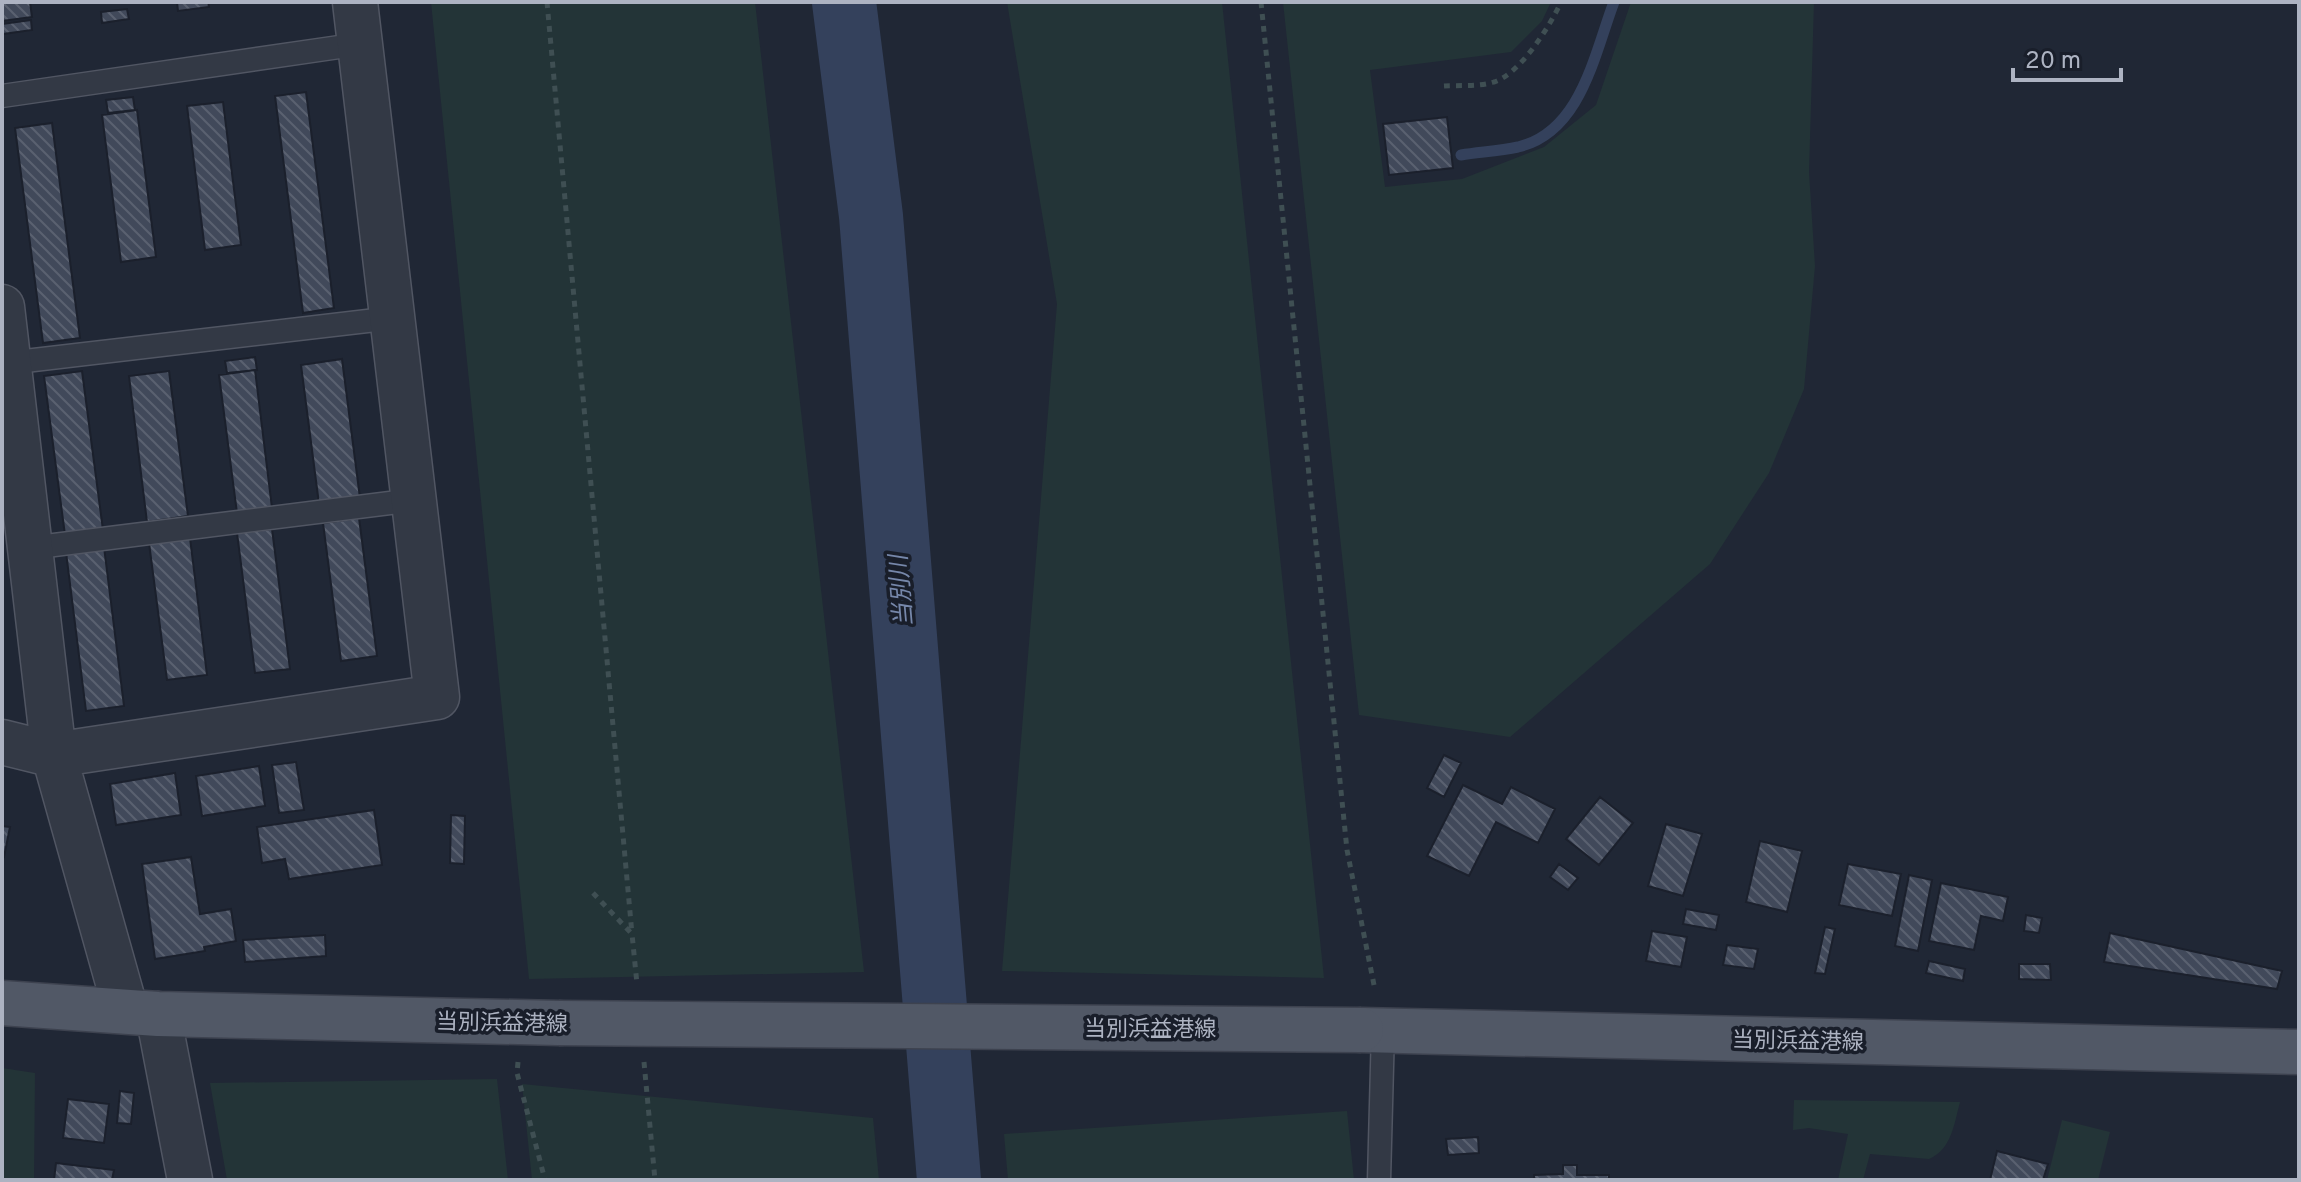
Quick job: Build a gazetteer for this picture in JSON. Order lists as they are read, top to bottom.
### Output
{
  "streets": {
    "main road": ["当別浜益港線"]
  },
  "water": ["当別川"],
  "scale_bar": "20 m"
}
